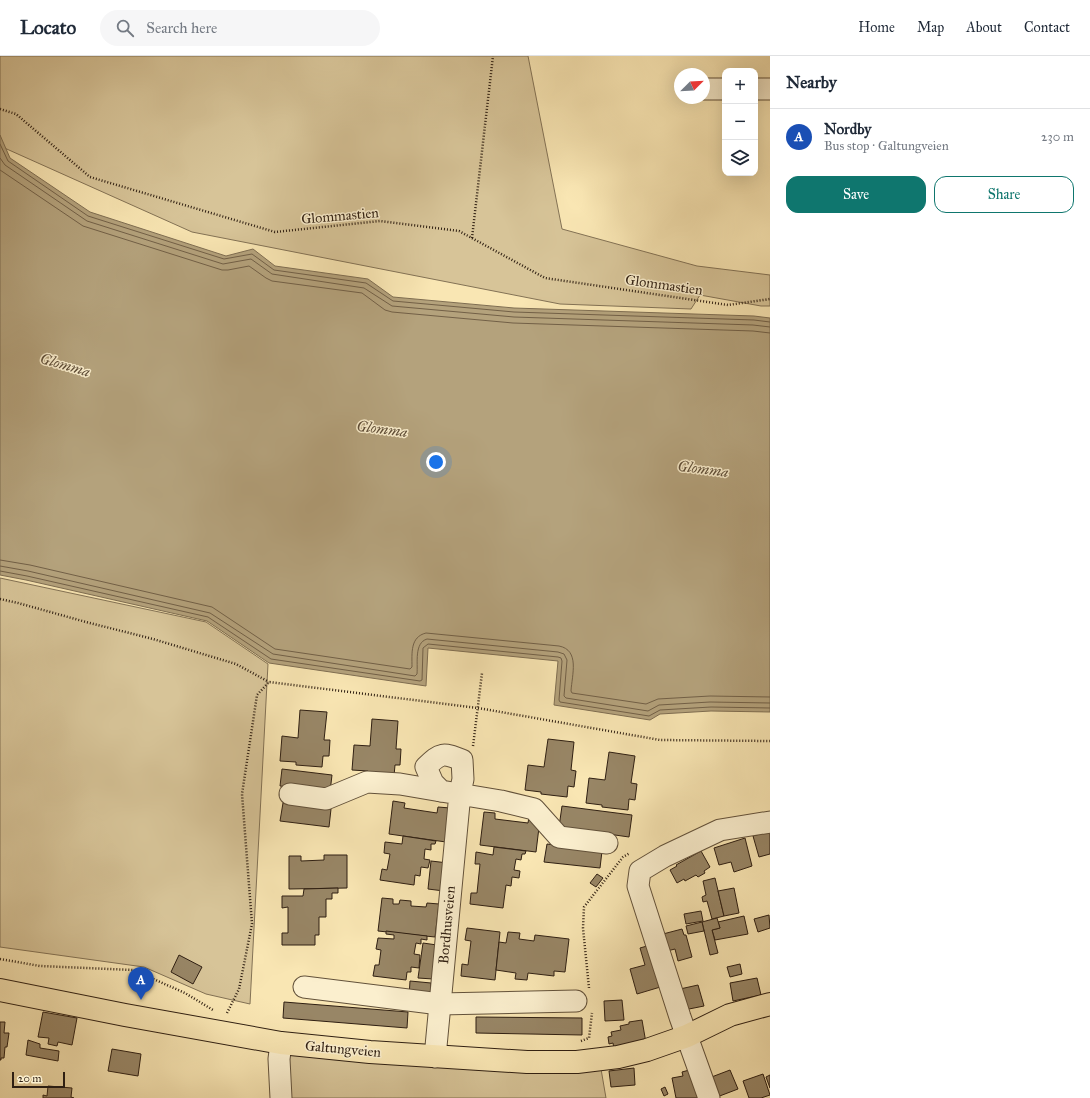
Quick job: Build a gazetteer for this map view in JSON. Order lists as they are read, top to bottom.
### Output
{
  "streets": {
    "main road": ["Galtungveien"],
    "street": ["Bordhusveien"],
    "path": ["Glommastien"]
  },
  "crossings": [
    ["Bordhusveien", "Galtungveien"]
  ],
  "water": ["Glomma"],
  "scale_bar": "20 m",
  "north": "top right",
  "page": {
    "header": "Locato",
    "search": "Search here",
    "nav": [
      "Home",
      "Map",
      "About",
      "Contact"
    ],
    "heading": "Nearby",
    "map_buttons": ["+", "−"],
    "list": [
      {
        "mark": "A",
        "name": "Nordby",
        "note": "Bus stop · Galtungveien",
        "value": "230 m"
      }
    ],
    "buttons": ["Save", "Share"],
    "pins": "A",
    "scale": "20 m"
  }
}
